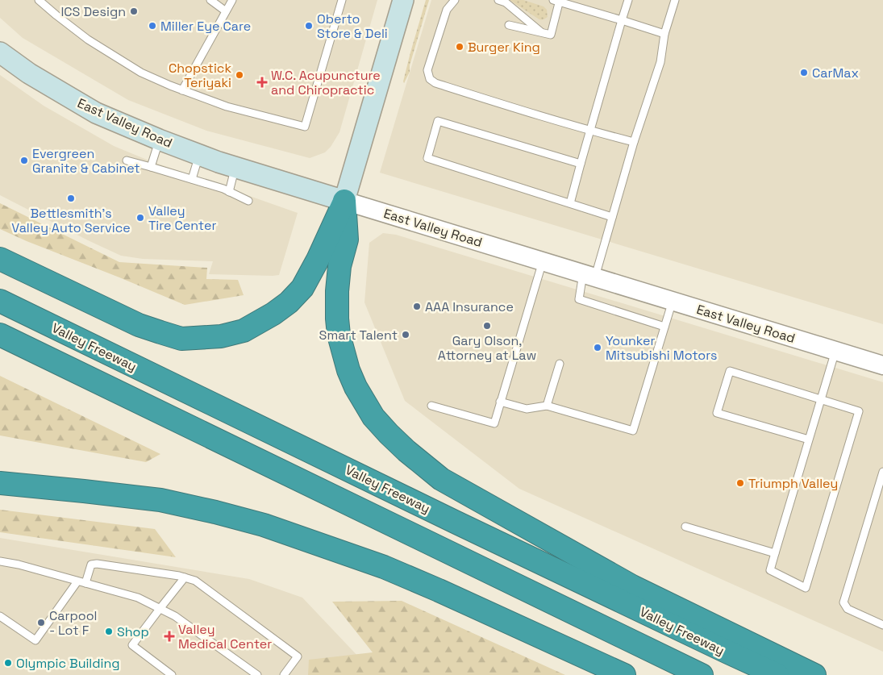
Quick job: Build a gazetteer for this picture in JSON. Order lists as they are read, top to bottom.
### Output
{
  "streets": {
    "highway": ["Valley Freeway"],
    "main road": ["East Valley Road"]
  },
  "places": {
    "other": [
      "ICS Design",
      "Miller Eye Care",
      "Oberto Store & Deli",
      "Burger King",
      "CarMax",
      "Chopstick Teriyaki",
      "Evergreen Granite & Cabinet",
      "Bettlesmith's Valley Auto Service",
      "Valley Tire Center",
      "AAA Insurance",
      "Gary Olson, Attorney at Law",
      "Smart Talent",
      "Younker Mitsubishi Motors",
      "Triumph Valley",
      "Carpool - Lot F",
      "Shop",
      "Olympic Building"
    ],
    "health": ["W.C. Acupuncture and Chiropractic", "Valley Medical Center"]
  }
}
